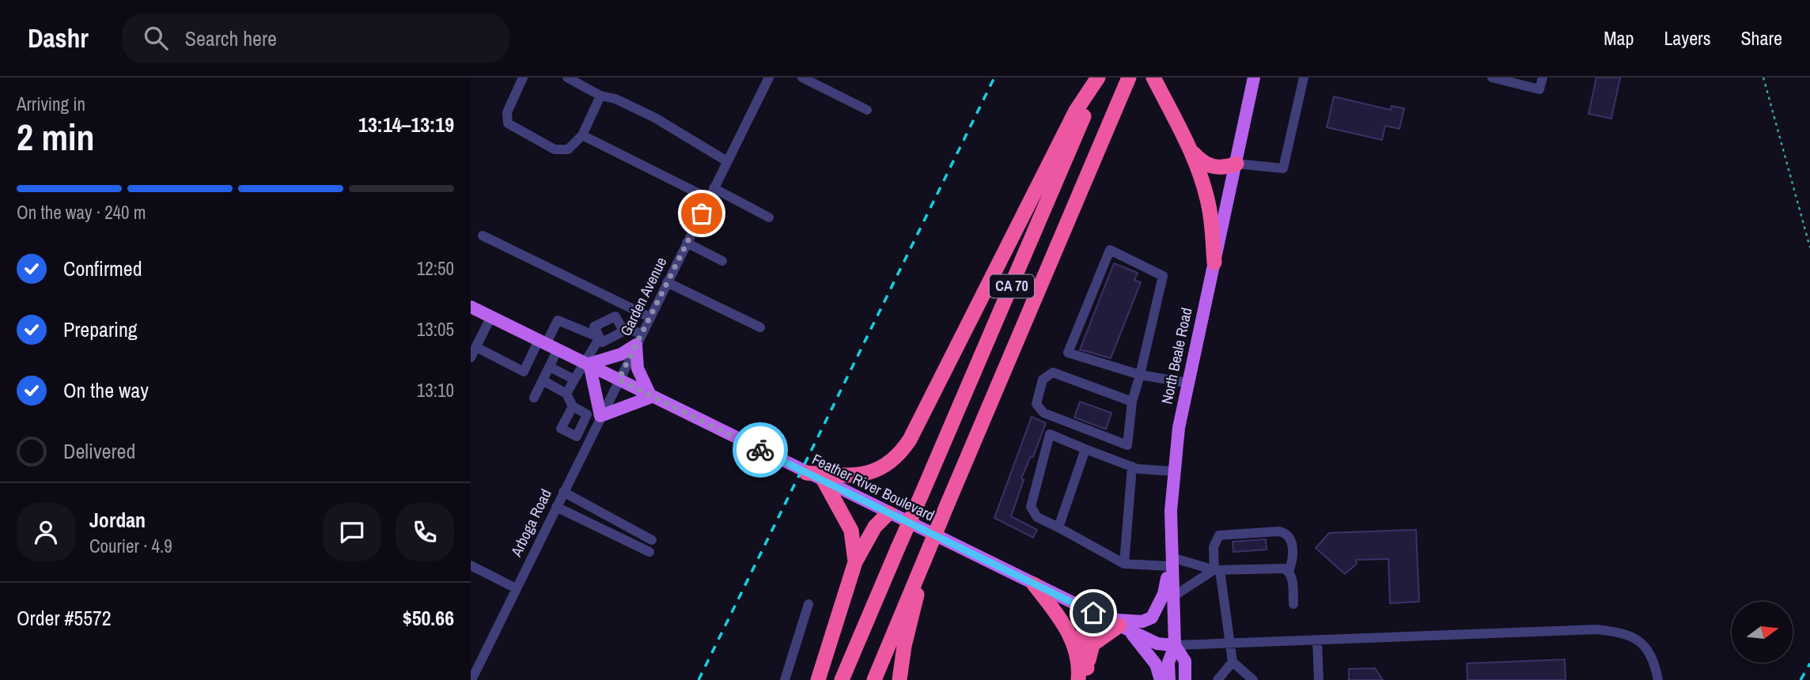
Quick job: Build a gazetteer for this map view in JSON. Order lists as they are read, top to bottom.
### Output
{
  "streets": {
    "highway": ["CA 70"],
    "main road": ["North Beale Road", "Feather River Boulevard"],
    "street": ["Garden Avenue", "Arboga Road"]
  },
  "crossings": [
    ["Garden Avenue", "Feather River Boulevard"],
    ["Garden Avenue", "Arboga Road"],
    ["North Beale Road", "Feather River Boulevard"],
    ["Feather River Boulevard", "Arboga Road"]
  ],
  "north": "right",
  "page": {
    "header": "Dashr",
    "search": "Search here",
    "nav": ["Map", "Layers", "Share"],
    "heading": ["2 min", "Arriving in", "13:14–13:19"],
    "panel": [
      "Jordan",
      "Courier · 4.9",
      "Order #5572",
      "$50.66"
    ],
    "bar": "On the way · 240 m",
    "list": [
      ["Confirmed", "12:50"],
      ["Preparing", "13:05"],
      ["On the way", "13:10"],
      "Delivered"
    ]
  }
}
